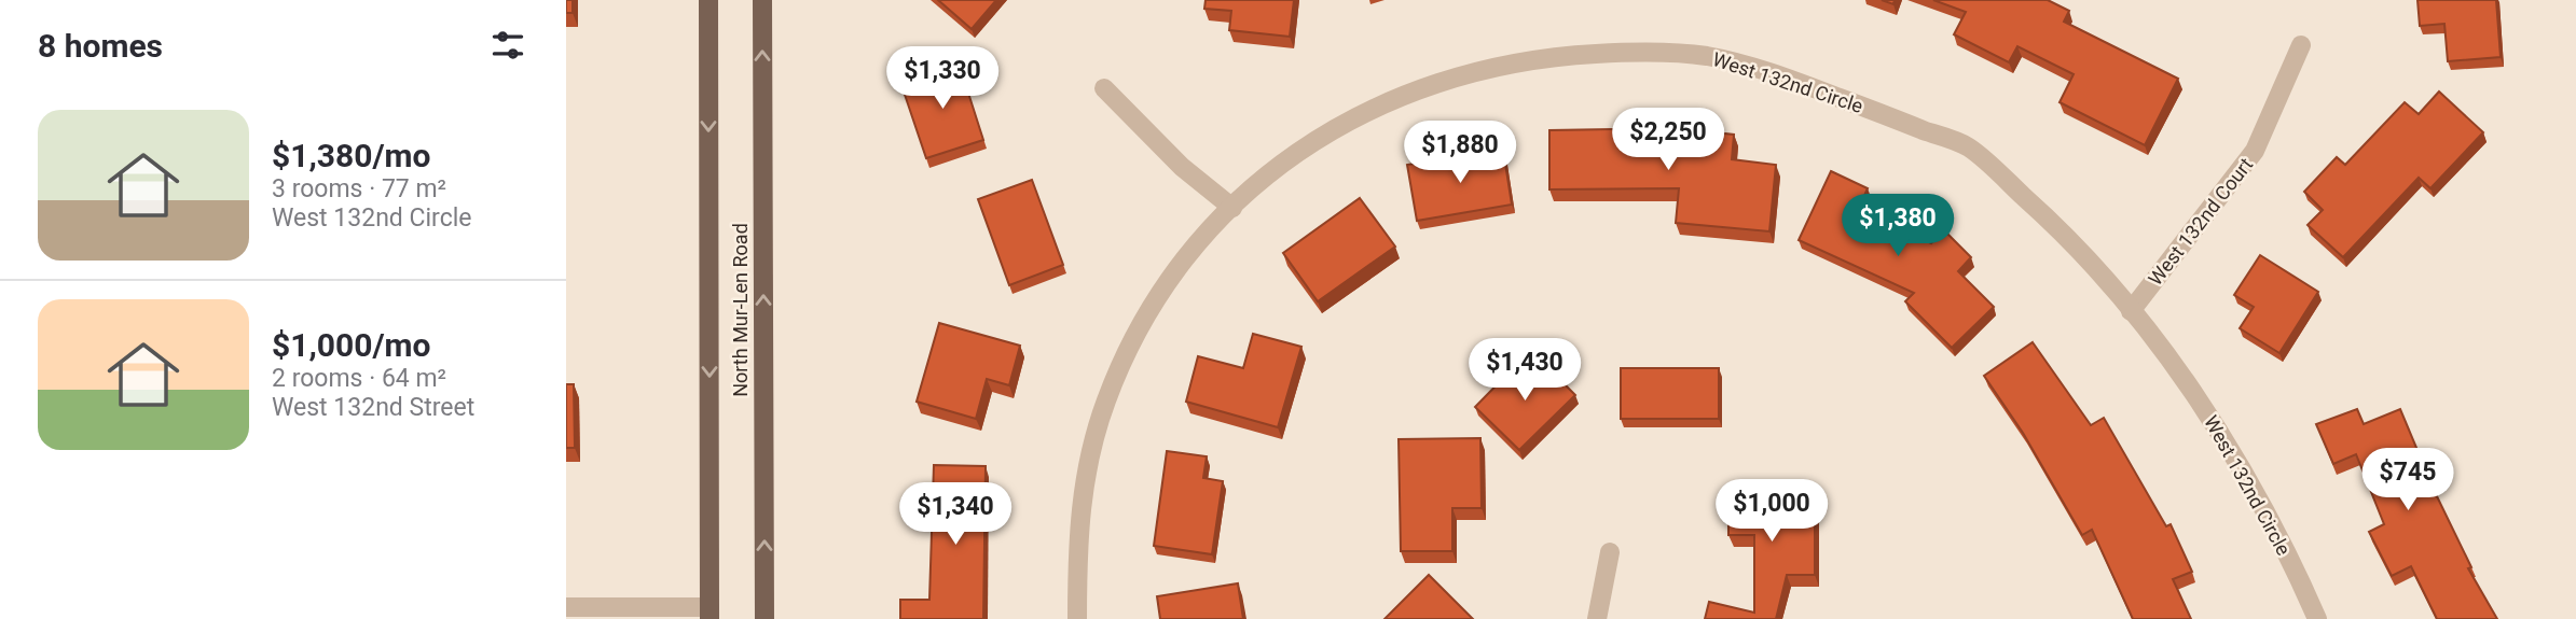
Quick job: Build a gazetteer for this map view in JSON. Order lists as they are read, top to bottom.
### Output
{
  "streets": {
    "main road": ["North Mur-Len Road"],
    "street": ["West 132nd Circle", "West 132nd Court"]
  },
  "crossings": [
    ["West 132nd Circle", "West 132nd Court"]
  ],
  "page": {
    "heading": "8 homes",
    "price": [
      "$1,330",
      "$2,250",
      "$1,880",
      "$1,380",
      "$1,430",
      "$745",
      "$1,000",
      "$1,340"
    ],
    "list": [
      {
        "name": "$1,380/mo",
        "note": "3 rooms · 77 m² · West 132nd Circle"
      },
      {
        "name": "$1,000/mo",
        "note": "2 rooms · 64 m² · West 132nd Street"
      }
    ]
  }
}
